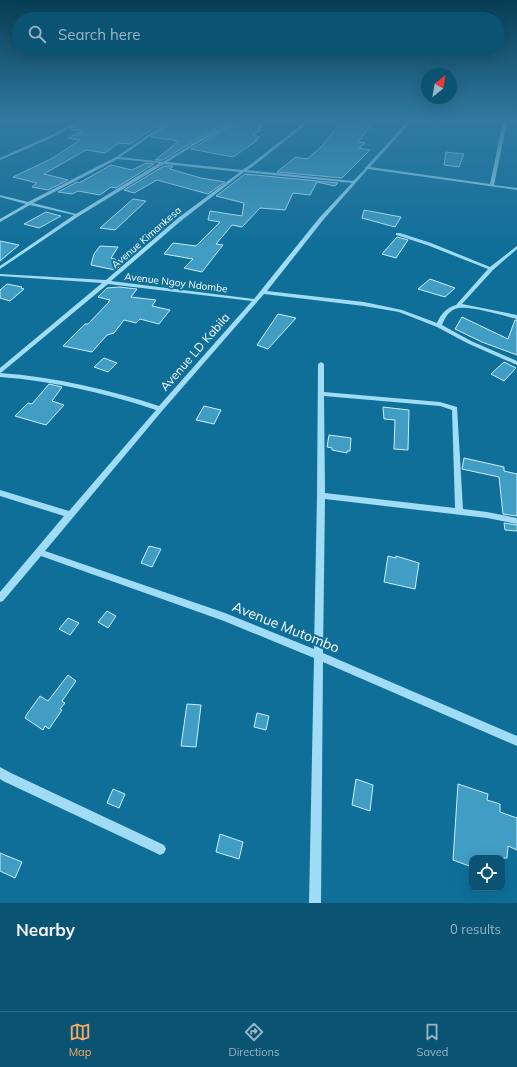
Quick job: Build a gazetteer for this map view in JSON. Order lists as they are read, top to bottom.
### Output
{
  "streets": {
    "street": [
      "Avenue Kimankesa",
      "Avenue Ngoy Ndombe",
      "Avenue LD Kabila",
      "Avenue Mutombo"
    ]
  },
  "crossings": [
    ["Avenue Kimankesa", "Avenue Ngoy Ndombe"],
    ["Avenue Ngoy Ndombe", "Avenue LD Kabila"],
    ["Avenue LD Kabila", "Avenue Mutombo"]
  ],
  "north": "top right",
  "page": {
    "search": "Search here",
    "heading": ["Nearby", "0 results"],
    "nav": ["Map", "Directions", "Saved"]
  }
}
